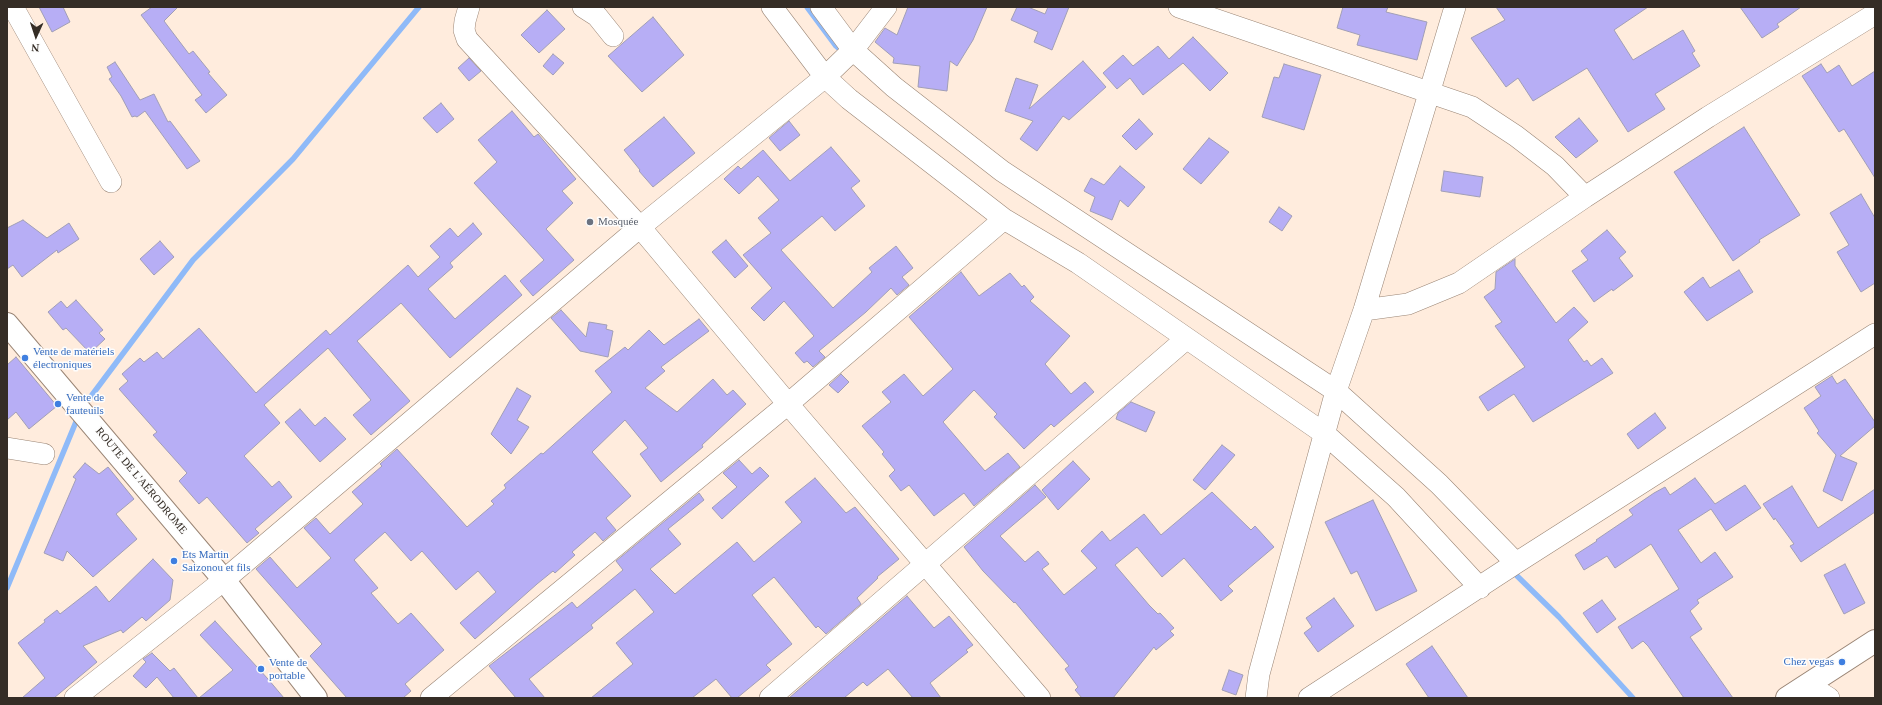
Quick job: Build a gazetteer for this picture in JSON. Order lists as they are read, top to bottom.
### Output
{
  "streets": {
    "street": ["ROUTE DE L'AÉRODROME"]
  },
  "places": [
    "Mosquée",
    "Vente de matériels électroniques",
    "Vente de fauteuils",
    "Ets Martin Saizonou et fils",
    "Chez vegas",
    "Vente de portable"
  ],
  "north": "bottom"
}
